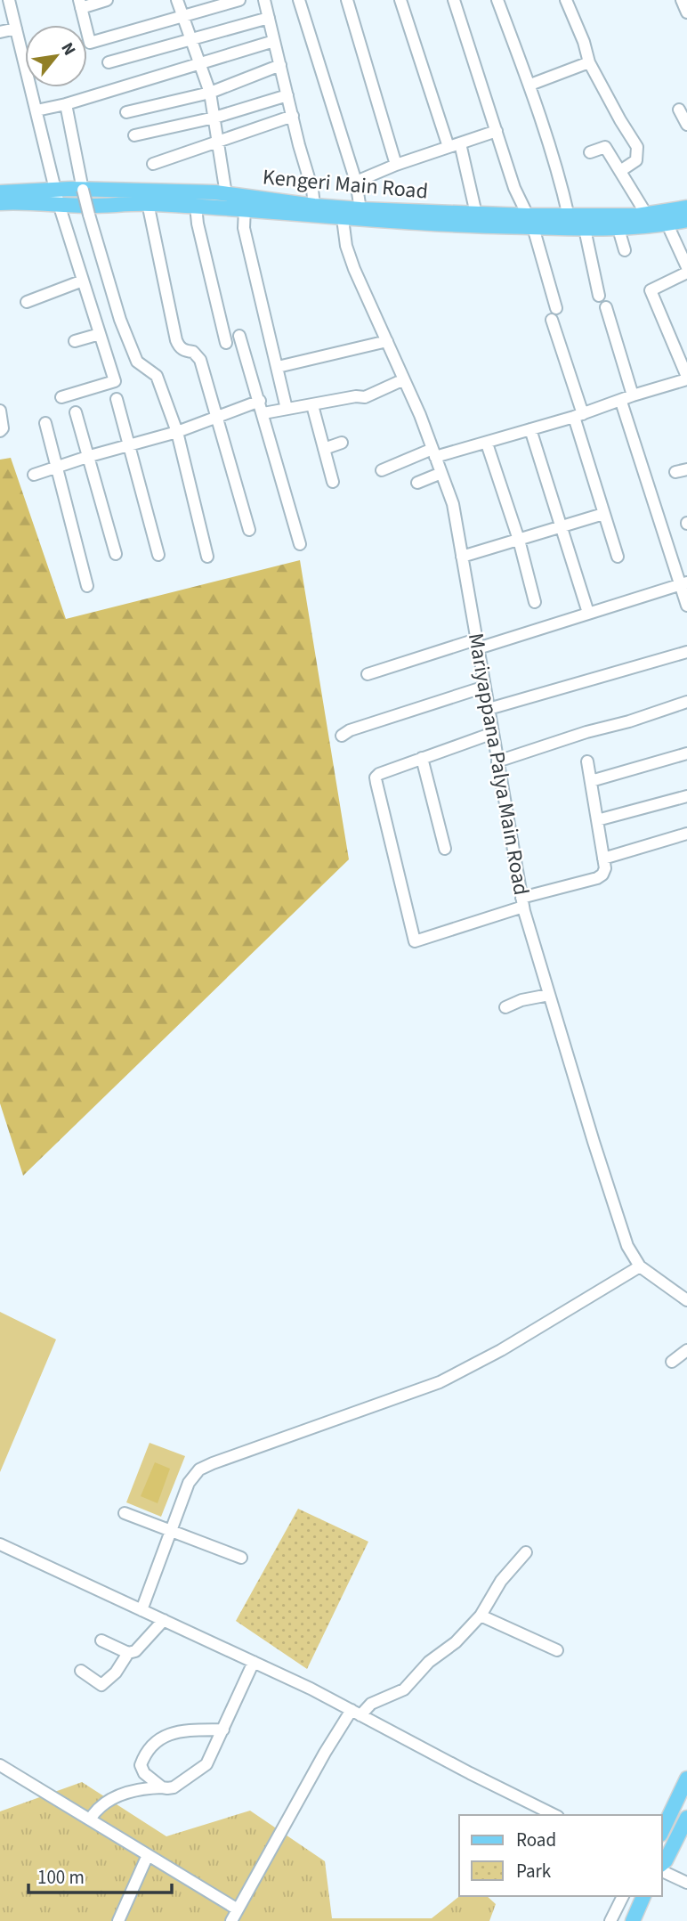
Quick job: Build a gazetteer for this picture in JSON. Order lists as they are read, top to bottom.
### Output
{
  "streets": {
    "main road": ["Kengeri Main Road"],
    "street": ["Mariyappana Palya Main Road"]
  },
  "crossings": [
    ["Kengeri Main Road", "Mariyappana Palya Main Road"]
  ],
  "legend": ["Road", "Park"],
  "scale_bar": "100 m",
  "north": "top right"
}
